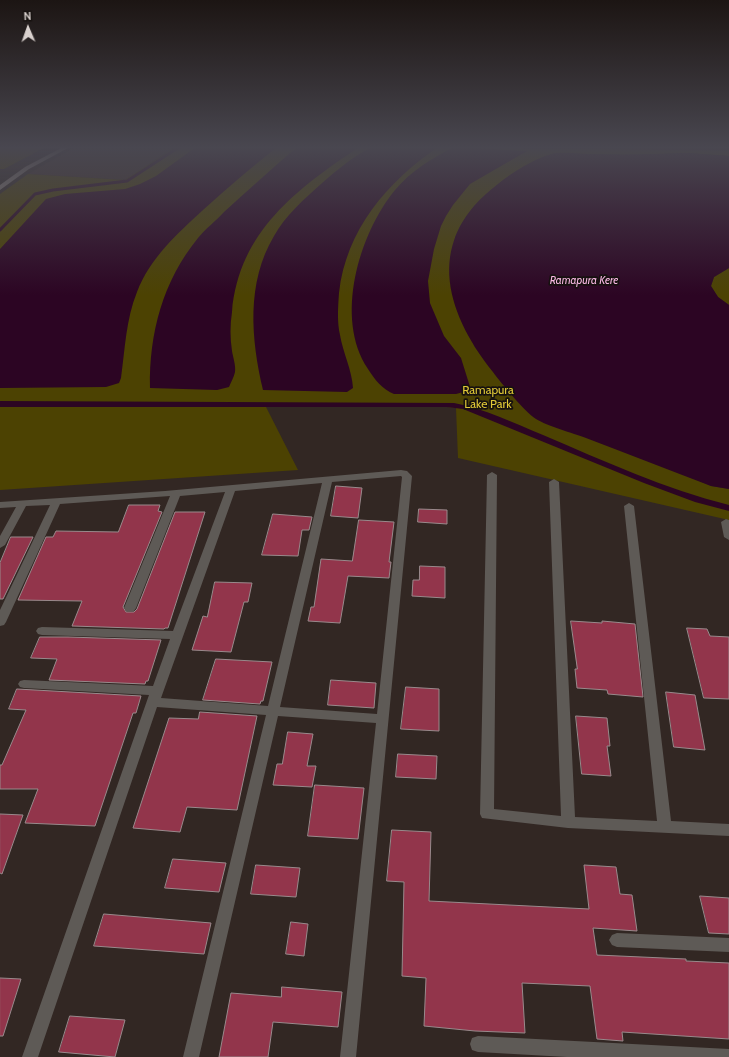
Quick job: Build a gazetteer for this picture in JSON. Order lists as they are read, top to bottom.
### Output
{
  "water": ["Ramapura Kere"],
  "parks": ["Ramapura Lake Park"],
  "north": "top"
}
